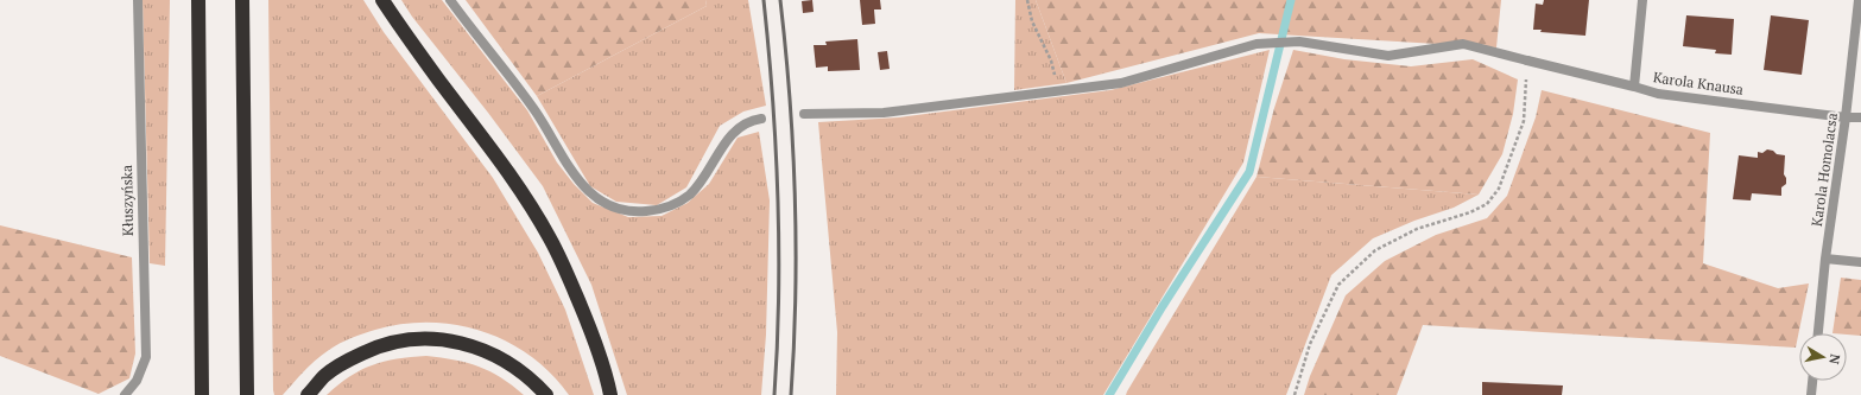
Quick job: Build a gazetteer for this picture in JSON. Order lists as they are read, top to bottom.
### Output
{
  "streets": {
    "street": ["Karola Knausa", "Karola Homolacsa", "Kłuszyńska"]
  },
  "crossings": [
    ["Karola Knausa", "Karola Homolacsa"]
  ],
  "north": "right"
}
